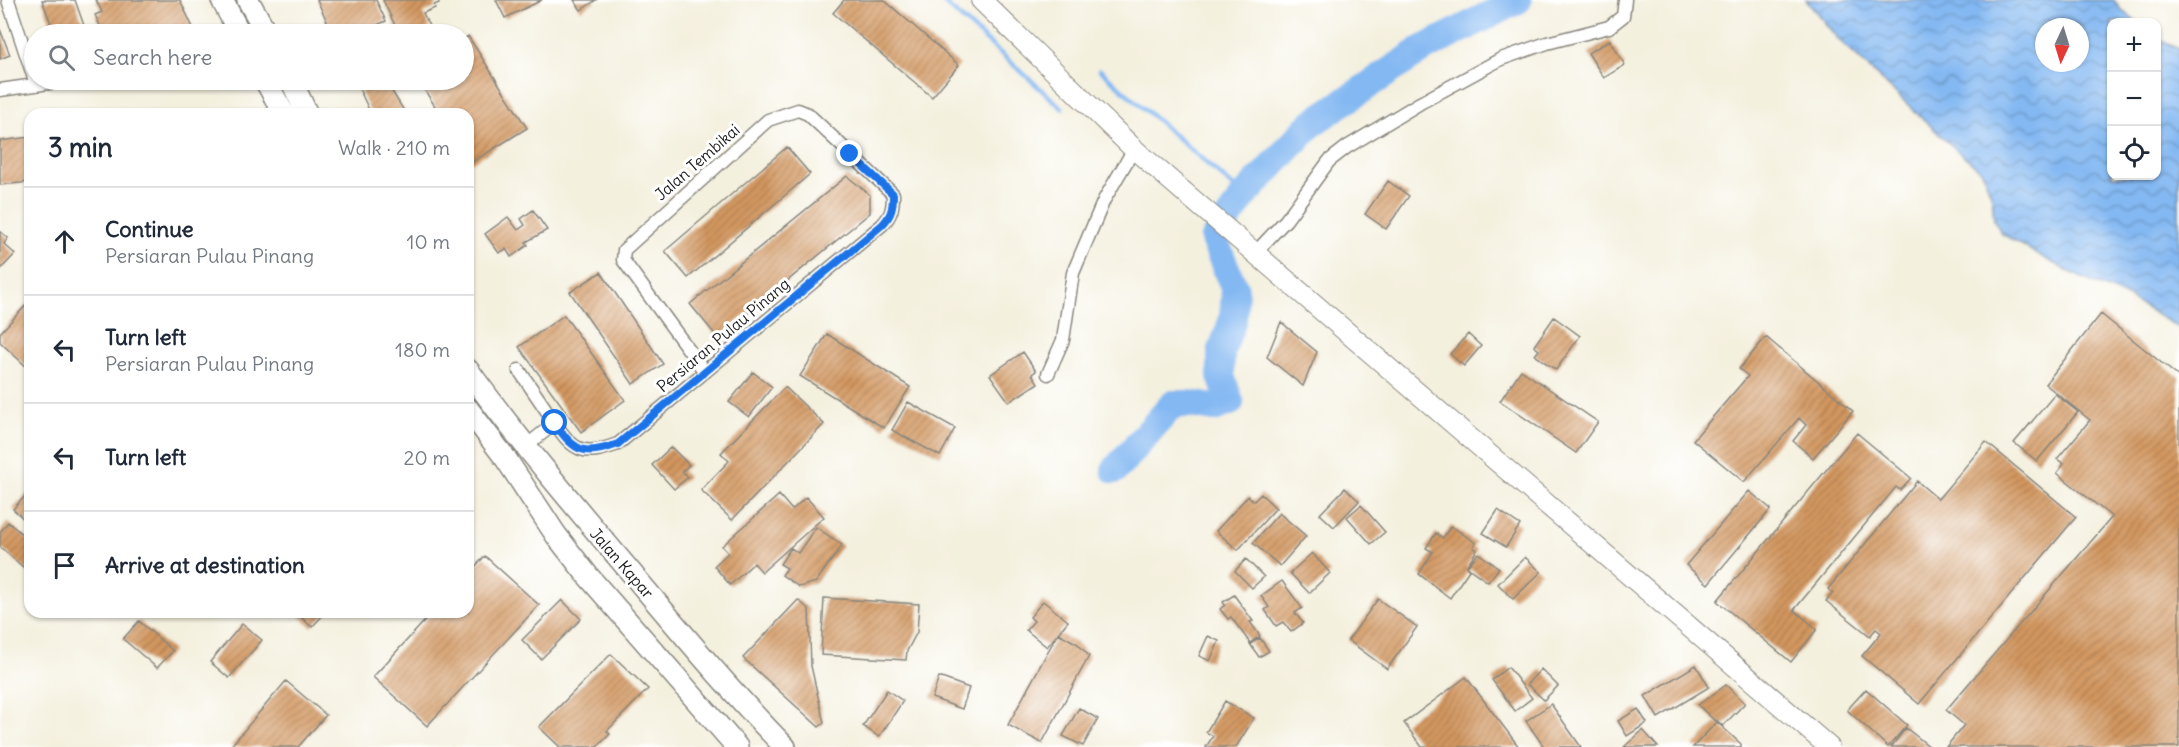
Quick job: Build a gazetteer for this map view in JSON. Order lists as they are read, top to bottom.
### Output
{
  "streets": {
    "highway": ["Jalan Kapar"],
    "street": ["Jalan Tembikai", "Persiaran Pulau Pinang"]
  },
  "crossings": [
    ["Jalan Tembikai", "Persiaran Pulau Pinang"]
  ],
  "north": "bottom",
  "page": {
    "map_buttons": ["+", "−"],
    "search": "Search here",
    "heading": ["3 min", "Walk · 210 m"],
    "list": [
      ["Continue", "Persiaran Pulau Pinang", "10 m"],
      ["Turn left", "Persiaran Pulau Pinang", "180 m"],
      ["Turn left", "20 m"],
      "Arrive at destination"
    ]
  }
}
